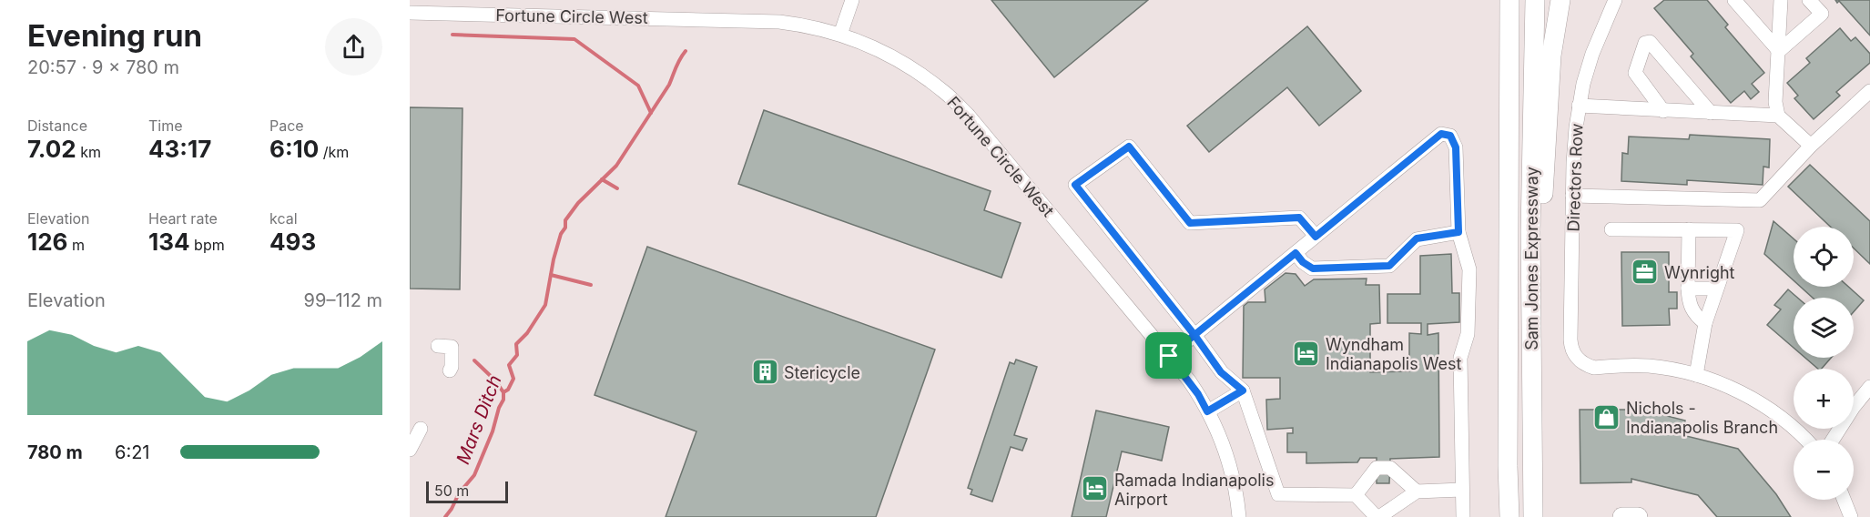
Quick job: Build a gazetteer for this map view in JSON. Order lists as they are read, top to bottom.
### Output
{
  "streets": {
    "highway": ["Sam Jones Expressway"],
    "street": ["Fortune Circle West", "Directors Row"]
  },
  "water": ["Mars Ditch"],
  "places": {
    "office": ["Wynright"],
    "hotel": ["Wyndham Indianapolis West", "Ramada Indianapolis Airport"],
    "building": ["Stericycle"],
    "shop": ["Nichols - Indianapolis Branch"]
  },
  "scale_bar": "50 m",
  "page": {
    "heading": ["Evening run", "20:57 · 9 × 780 m"],
    "stats": [
      ["Distance", "7.02 km"],
      ["Time", "43:17"],
      ["Pace", "6:10 /km"],
      ["Elevation", "126 m"],
      ["Heart rate", "134 bpm"],
      ["kcal", "493"]
    ],
    "map_buttons": ["+", "−"],
    "chart": ["Elevation", "99–112 m"],
    "list": [
      {
        "name": "780 m",
        "note": "6:21"
      }
    ],
    "scale": "50 m"
  }
}
